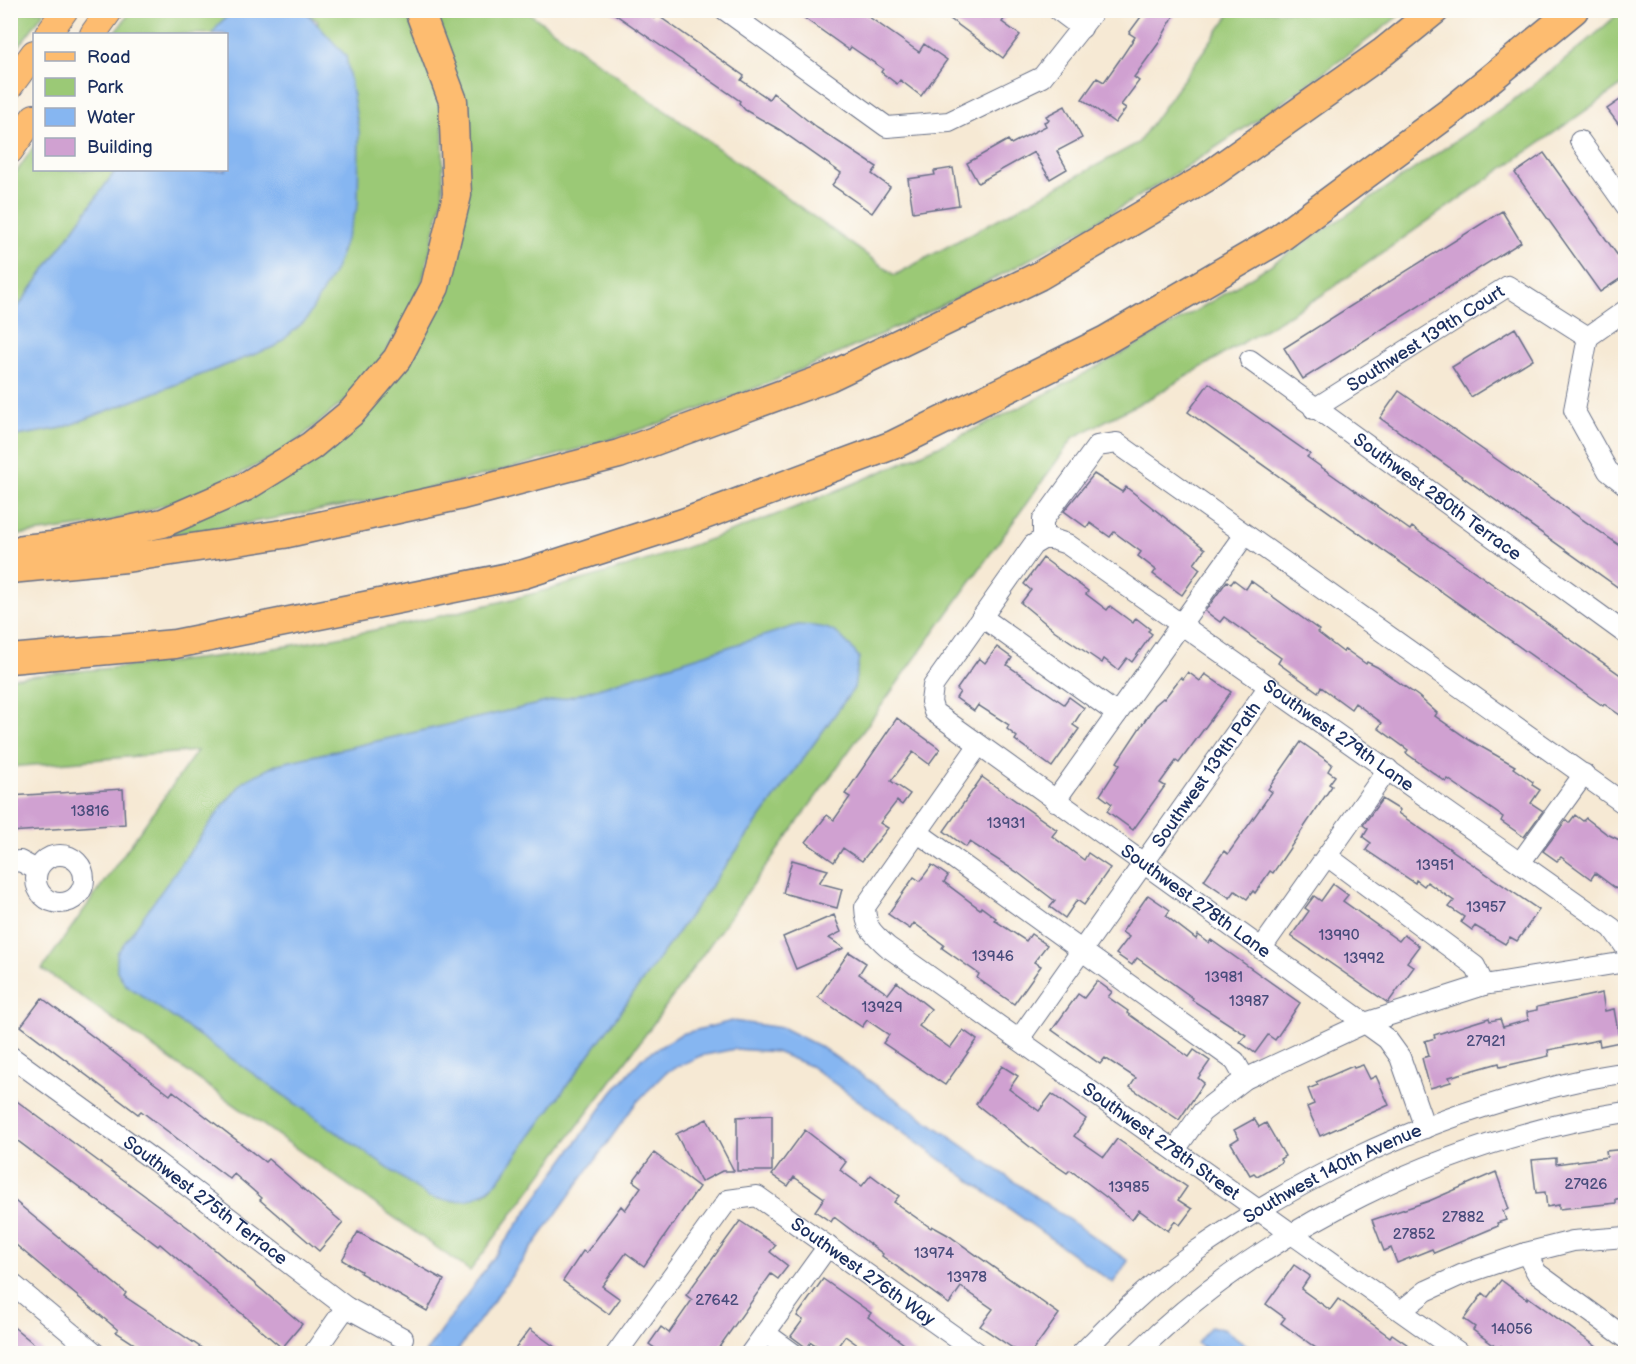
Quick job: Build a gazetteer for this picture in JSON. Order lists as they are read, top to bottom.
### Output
{
  "streets": {
    "street": [
      "Southwest 139th Court",
      "Southwest 280th Terrace",
      "Southwest 279th Lane",
      "Southwest 139th Path",
      "Southwest 278th Lane",
      "Southwest 278th Street",
      "Southwest 140th Avenue",
      "Southwest 275th Terrace",
      "Southwest 276th Way"
    ]
  },
  "crossings": [
    ["Southwest 139th Court", "Southwest 280th Terrace"],
    ["Southwest 279th Lane", "Southwest 139th Path"],
    ["Southwest 139th Path", "Southwest 278th Lane"],
    ["Southwest 139th Path", "Southwest 278th Street"],
    ["Southwest 278th Lane", "Southwest 140th Avenue"],
    ["Southwest 278th Street", "Southwest 140th Avenue"]
  ],
  "house_numbers": [
    "13816",
    "13931",
    "13951",
    "13957",
    "13990",
    "13946",
    "13992",
    "13981",
    "13987",
    "13929",
    "27921",
    "27926",
    "13985",
    "27882",
    "27852",
    "13974",
    "13978",
    "27642",
    "14056"
  ],
  "legend": [
    "Road",
    "Park",
    "Water",
    "Building"
  ]
}
